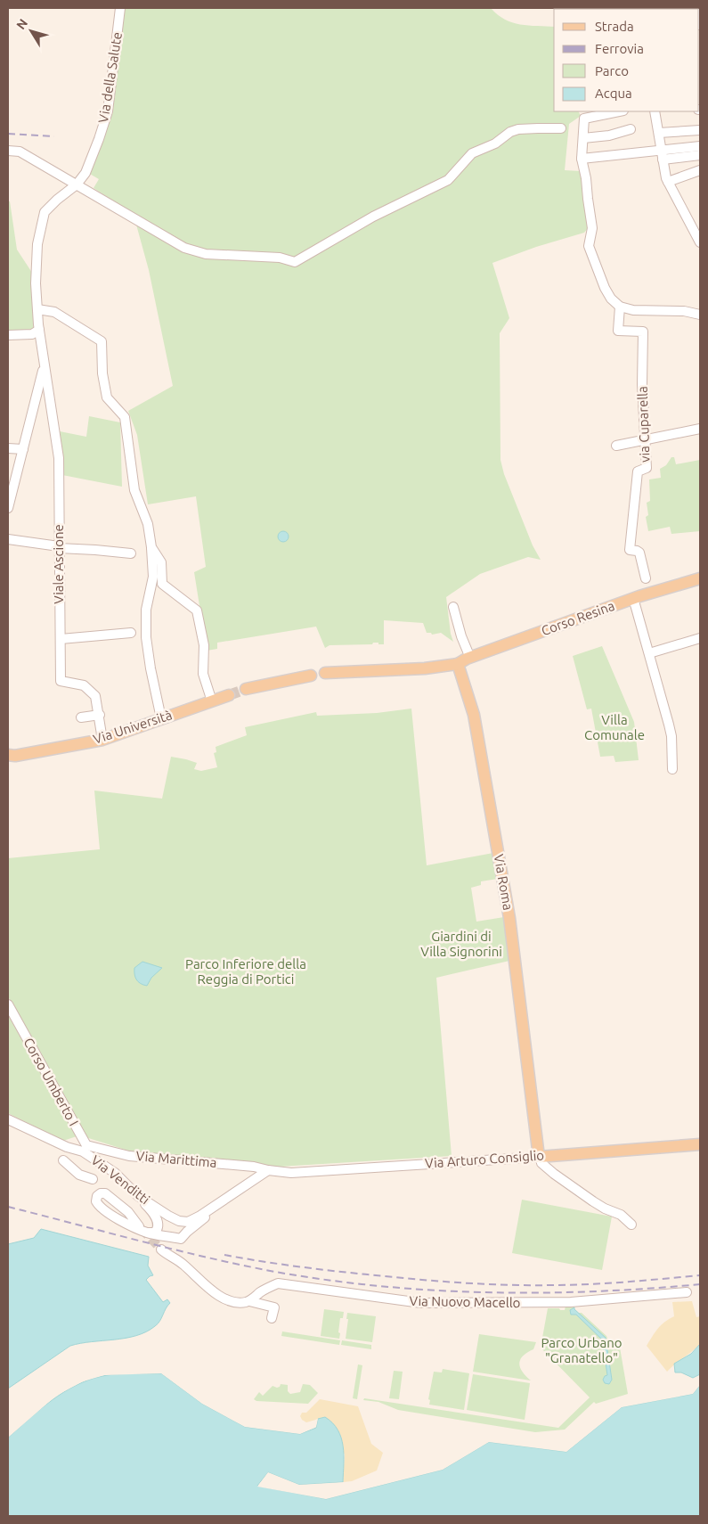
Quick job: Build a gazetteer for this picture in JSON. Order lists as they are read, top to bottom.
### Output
{
  "streets": {
    "main road": [
      "Corso Resina",
      "Via Università",
      "Via Roma",
      "Via Arturo Consiglio"
    ],
    "street": [
      "Via della Salute",
      "via Cuparella",
      "Viale Ascione",
      "Corso Umberto I",
      "Via Marittima",
      "Via Venditti",
      "Via Nuovo Macello"
    ]
  },
  "crossings": [
    ["Via della Salute", "Viale Ascione"],
    ["Viale Ascione", "Via Università"],
    ["Corso Resina", "Via Roma"],
    ["Via Roma", "Via Arturo Consiglio"],
    ["Corso Umberto I", "Via Marittima"],
    ["Corso Umberto I", "Via Venditti"],
    ["Via Marittima", "Via Arturo Consiglio"],
    ["Via Marittima", "Via Venditti"],
    ["Via Arturo Consiglio", "Via Venditti"]
  ],
  "parks": [
    "Villa Comunale",
    "Giardini di Villa Signorini",
    "Parco Inferiore della Reggia di Portici",
    "Parco Urbano \"Granatello\""
  ],
  "legend": [
    "Strada",
    "Ferrovia",
    "Parco",
    "Acqua"
  ],
  "north": "top left"
}
